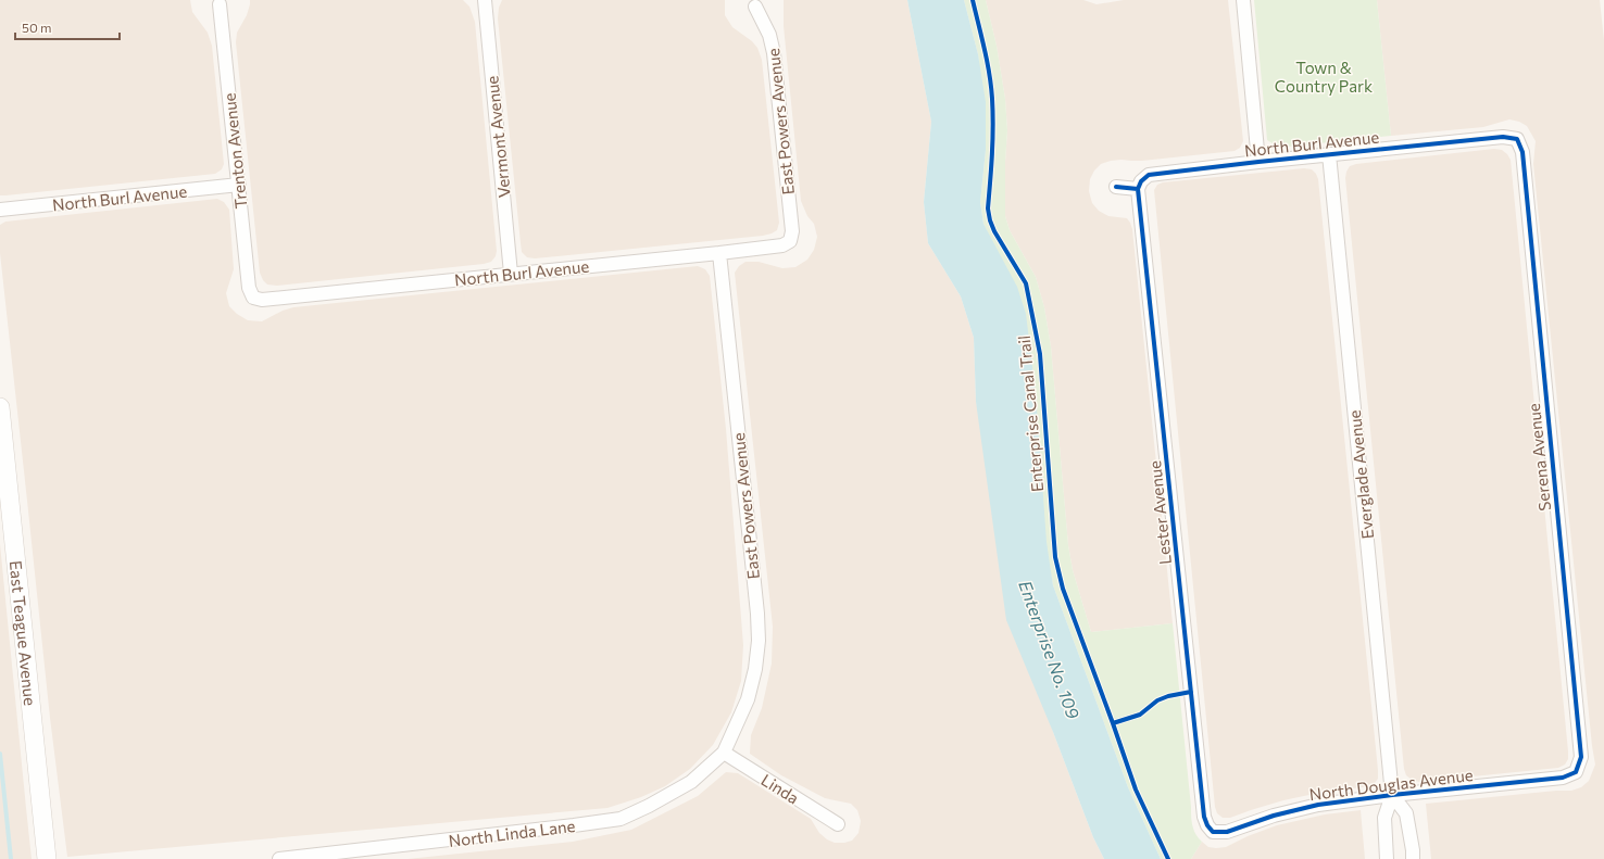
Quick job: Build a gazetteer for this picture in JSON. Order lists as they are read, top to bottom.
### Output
{
  "streets": {
    "street": [
      "East Powers Avenue",
      "Vermont Avenue",
      "North Burl Avenue",
      "Trenton Avenue",
      "Serena Avenue",
      "Everglade Avenue",
      "Lester Avenue",
      "East Teague Avenue",
      "North Douglas Avenue",
      "Linda",
      "North Linda Lane"
    ],
    "cycle path": ["Enterprise Canal Trail"]
  },
  "crossings": [
    ["East Powers Avenue", "North Burl Avenue"],
    ["East Powers Avenue", "Linda"],
    ["East Powers Avenue", "North Linda Lane"],
    ["Vermont Avenue", "North Burl Avenue"],
    ["North Burl Avenue", "Trenton Avenue"],
    ["North Burl Avenue", "Serena Avenue"],
    ["North Burl Avenue", "Everglade Avenue"],
    ["North Burl Avenue", "Lester Avenue"],
    ["Serena Avenue", "North Douglas Avenue"],
    ["Everglade Avenue", "North Douglas Avenue"],
    ["Lester Avenue", "North Douglas Avenue"],
    ["Linda", "North Linda Lane"]
  ],
  "water": ["Enterprise No. 109"],
  "parks": ["Town & Country Park"],
  "scale_bar": "50 m"
}
